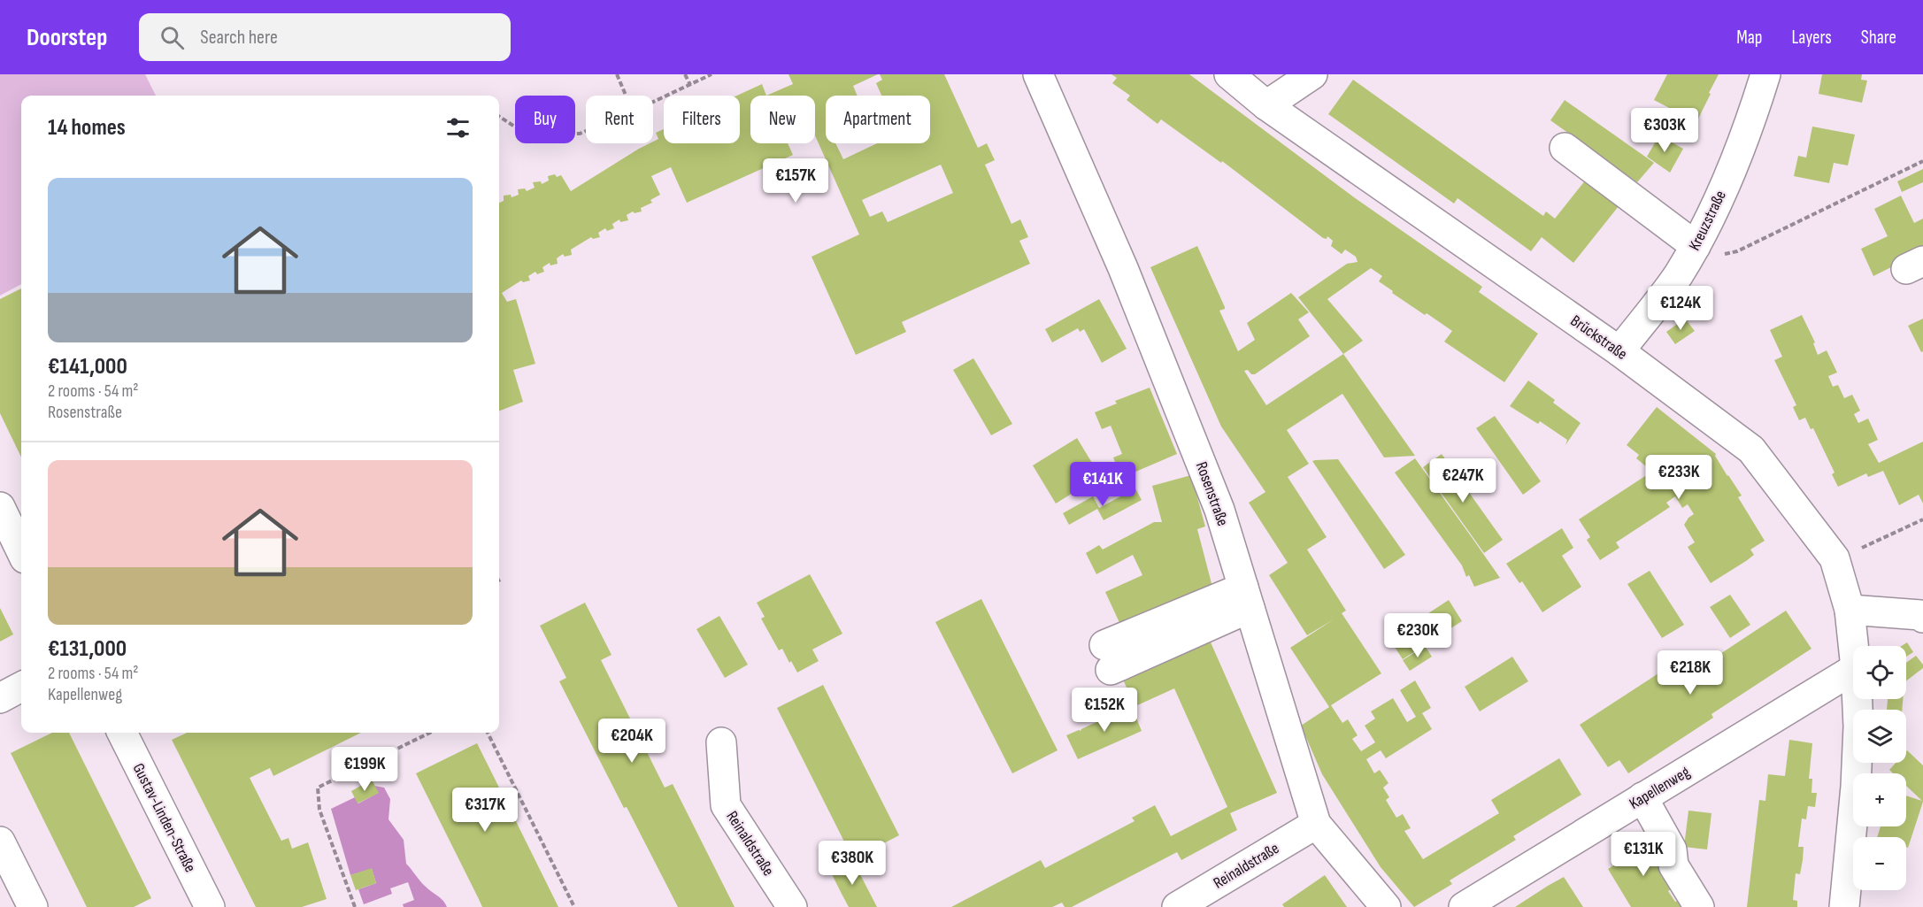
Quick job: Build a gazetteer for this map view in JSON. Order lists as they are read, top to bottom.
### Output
{
  "streets": {
    "street": [
      "Kreuzstraße",
      "Brückstraße",
      "Rosenstraße",
      "Kapellenweg",
      "Gustav-Linden-Straße",
      "Reinaldstraße"
    ]
  },
  "crossings": [
    ["Kreuzstraße", "Brückstraße"],
    ["Rosenstraße", "Reinaldstraße"]
  ],
  "page": {
    "header": "Doorstep",
    "search": "Search here",
    "nav": ["Map", "Layers", "Share"],
    "chip": [
      "Buy",
      "Rent",
      "Filters",
      "New",
      "Apartment"
    ],
    "heading": "14 homes",
    "price": [
      "€303K",
      "€157K",
      "€124K",
      "€233K",
      "€247K",
      "€141K",
      "€230K",
      "€218K",
      "€152K",
      "€204K",
      "€199K",
      "€317K",
      "€131K",
      "€380K"
    ],
    "list": [
      {
        "name": "€141,000",
        "note": "2 rooms · 54 m² · Rosenstraße"
      },
      {
        "name": "€131,000",
        "note": "2 rooms · 54 m² · Kapellenweg"
      }
    ],
    "map_buttons": ["+", "−"]
  }
}
